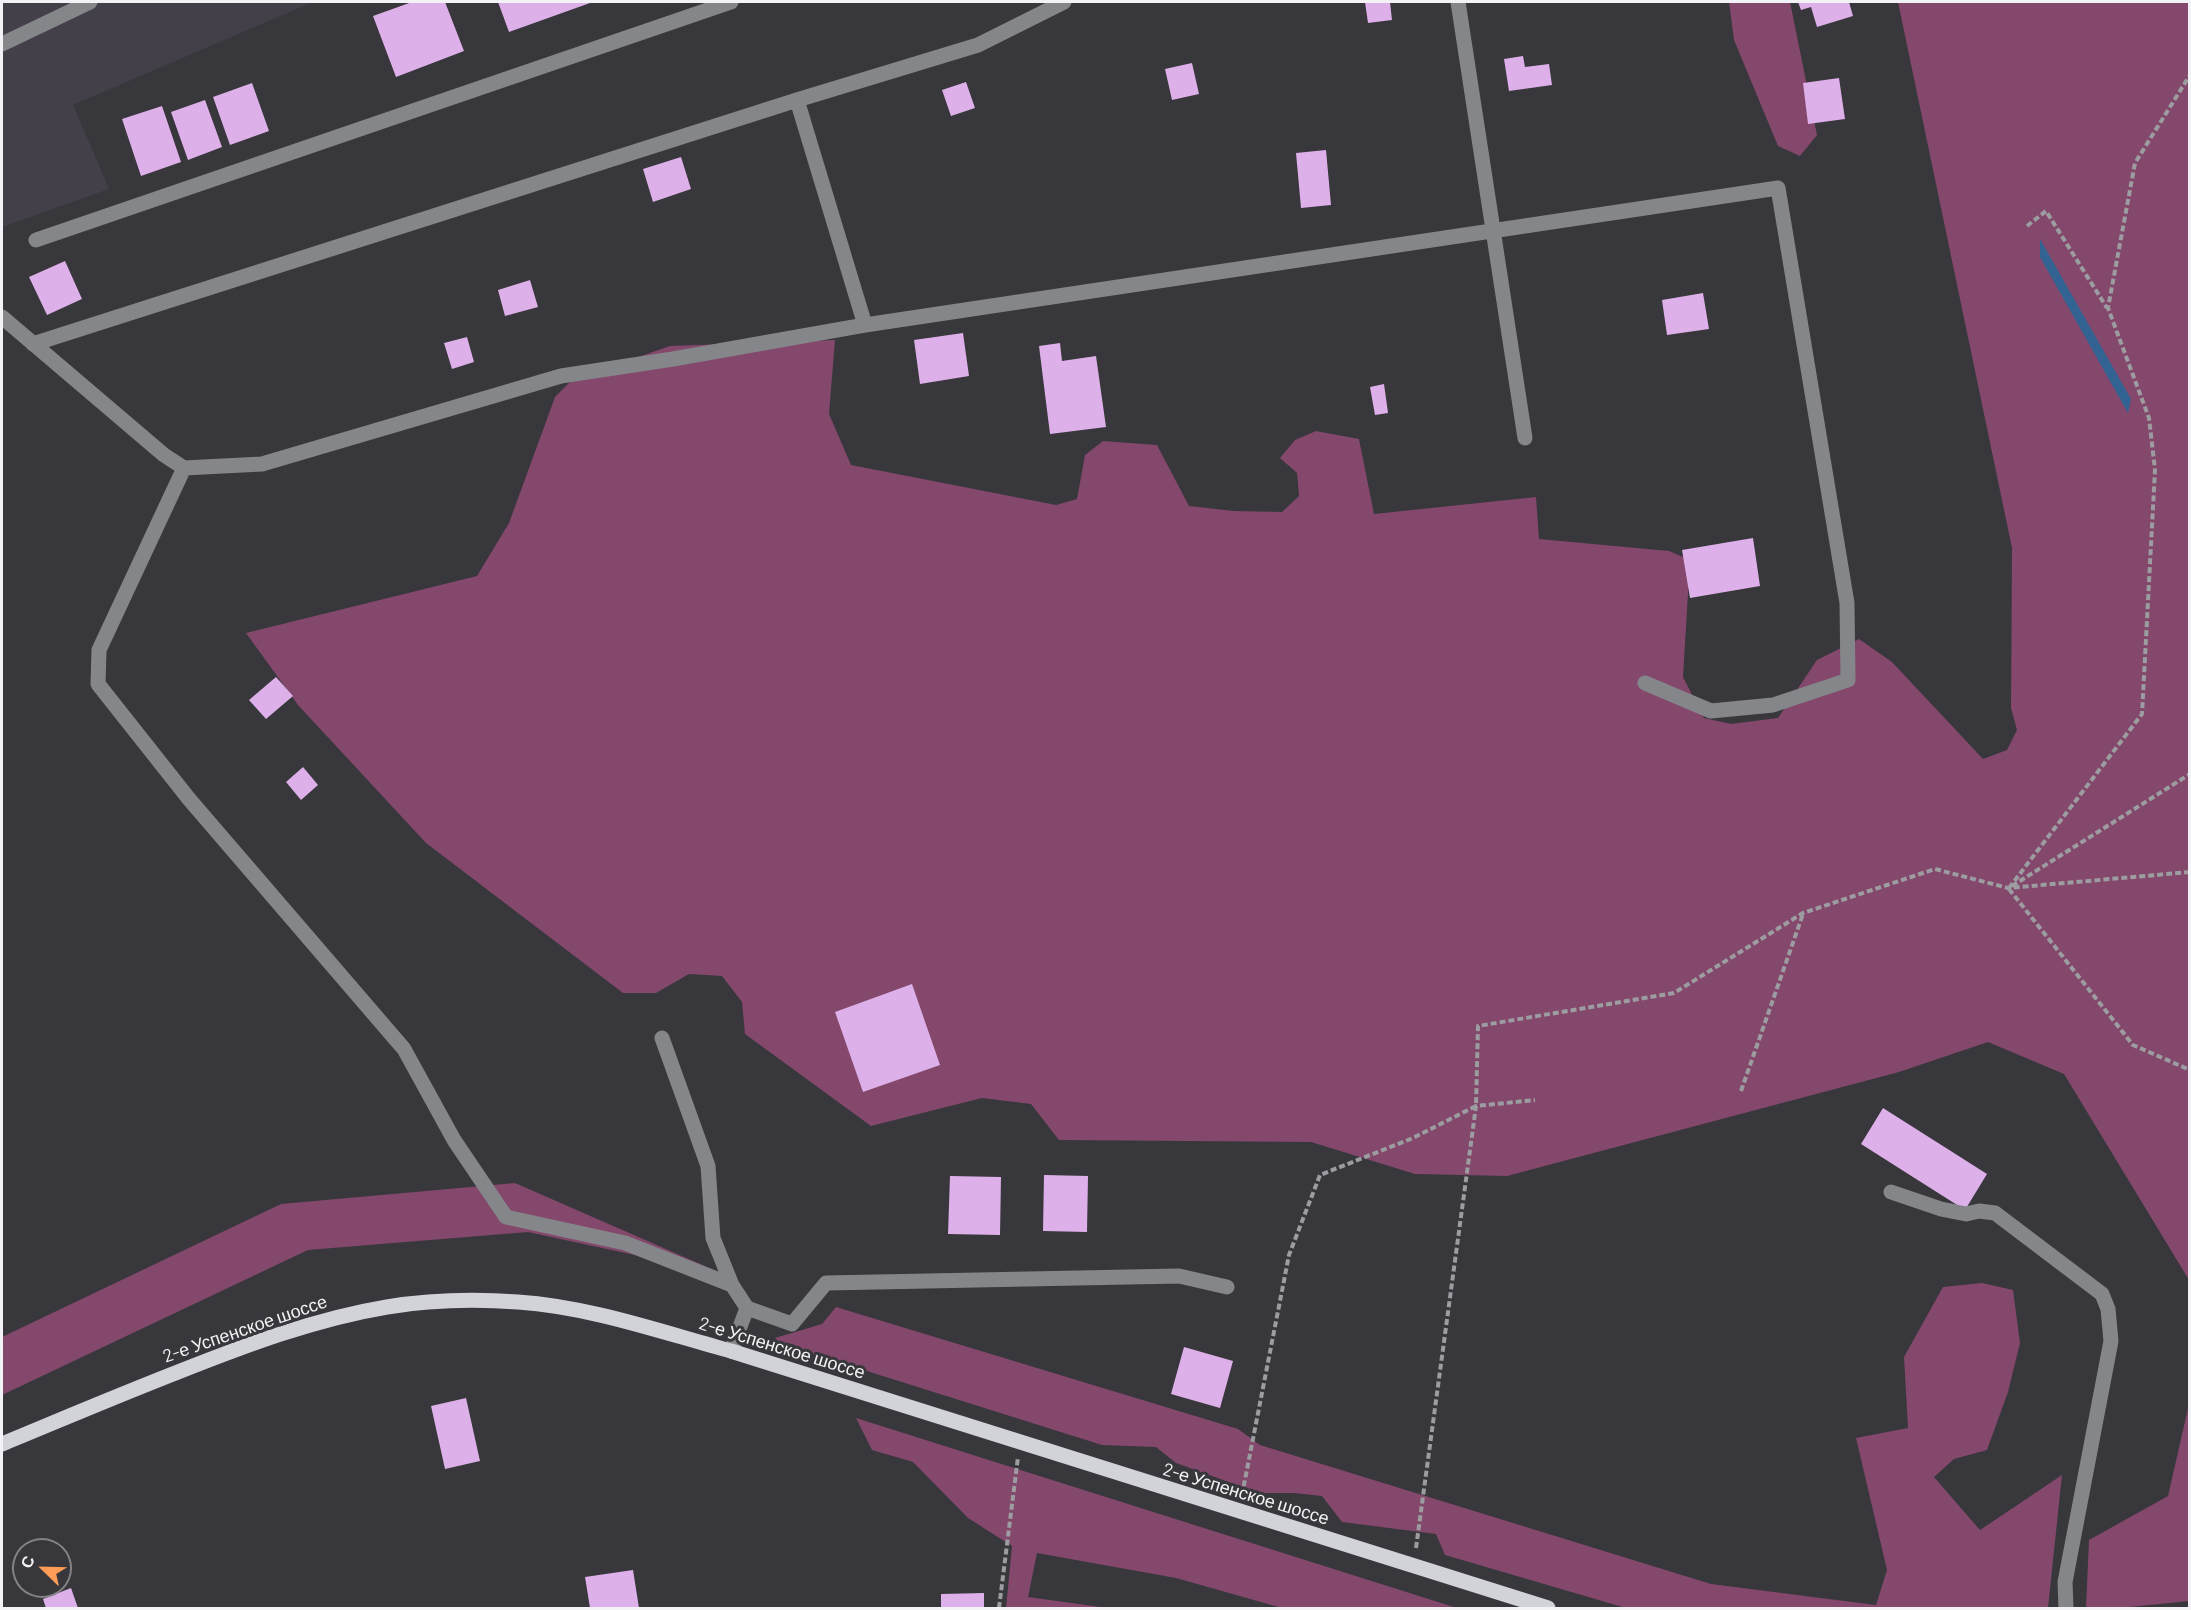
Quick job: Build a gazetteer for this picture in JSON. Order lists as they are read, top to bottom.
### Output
{
  "streets": {
    "main road": ["2-е Успенское шоссе"]
  },
  "north": "top left"
}
